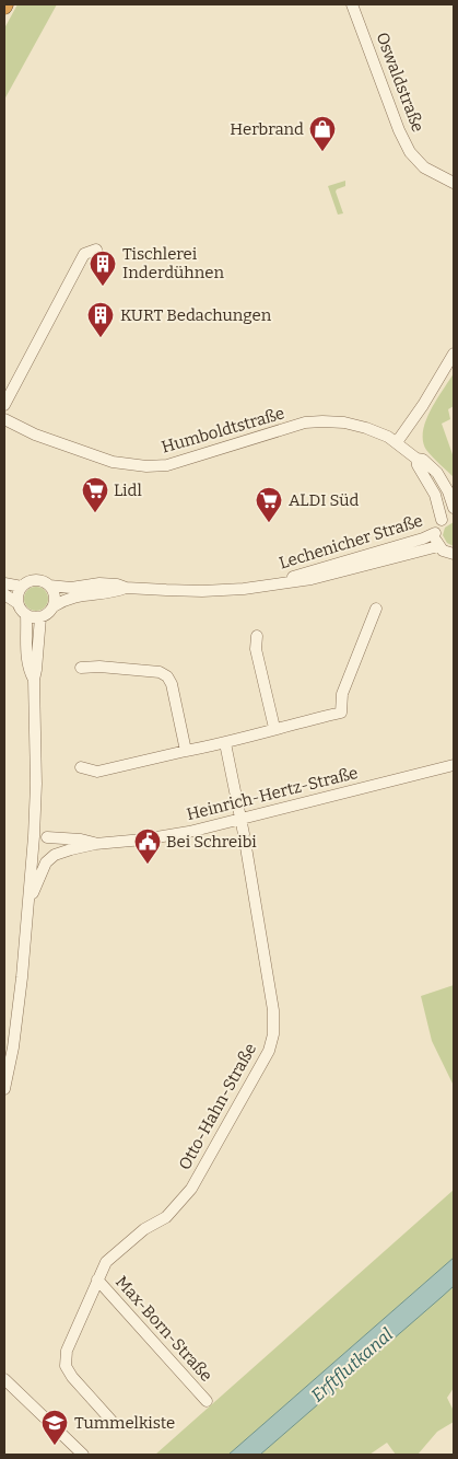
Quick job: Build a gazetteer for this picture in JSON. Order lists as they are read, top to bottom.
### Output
{
  "streets": {
    "street": [
      "Oswaldstraße",
      "Humboldtstraße",
      "Lechenicher Straße",
      "Heinrich-Hertz-Straße",
      "Otto-Hahn-Straße",
      "Max-Born-Straße"
    ]
  },
  "crossings": [
    ["Heinrich-Hertz-Straße", "Otto-Hahn-Straße"],
    ["Otto-Hahn-Straße", "Max-Born-Straße"]
  ],
  "water": ["Erftflutkanal"],
  "places": {
    "shop": ["Herbrand"],
    "building": ["Tischlerei Inderdühnen", "KURT Bedachungen"],
    "supermarket": ["Lidl", "ALDI Süd"],
    "public building": ["Bei Schreibi"],
    "school or university": ["Tummelkiste"]
  }
}
